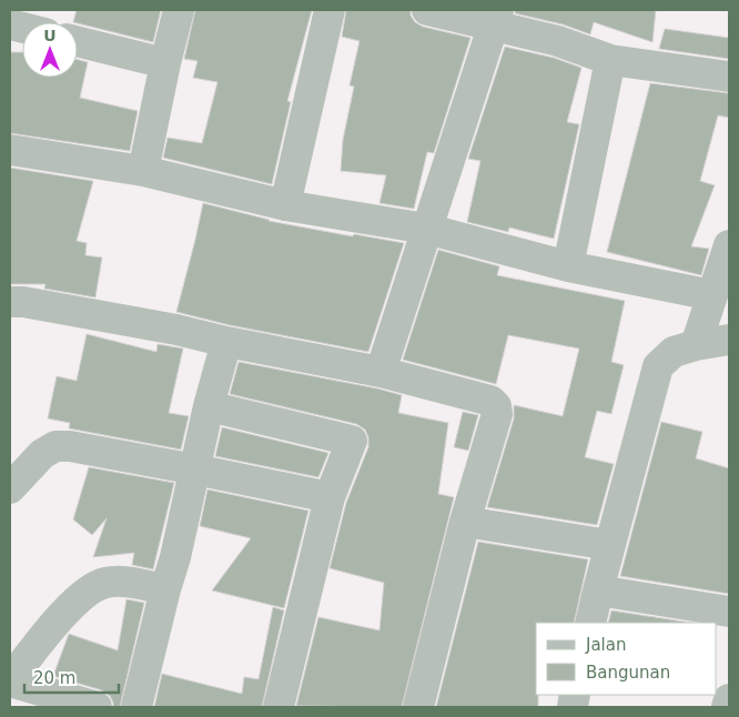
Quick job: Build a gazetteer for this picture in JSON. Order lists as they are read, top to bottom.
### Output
{
  "legend": ["Jalan", "Bangunan"],
  "scale_bar": "20 m",
  "north": "top"
}
